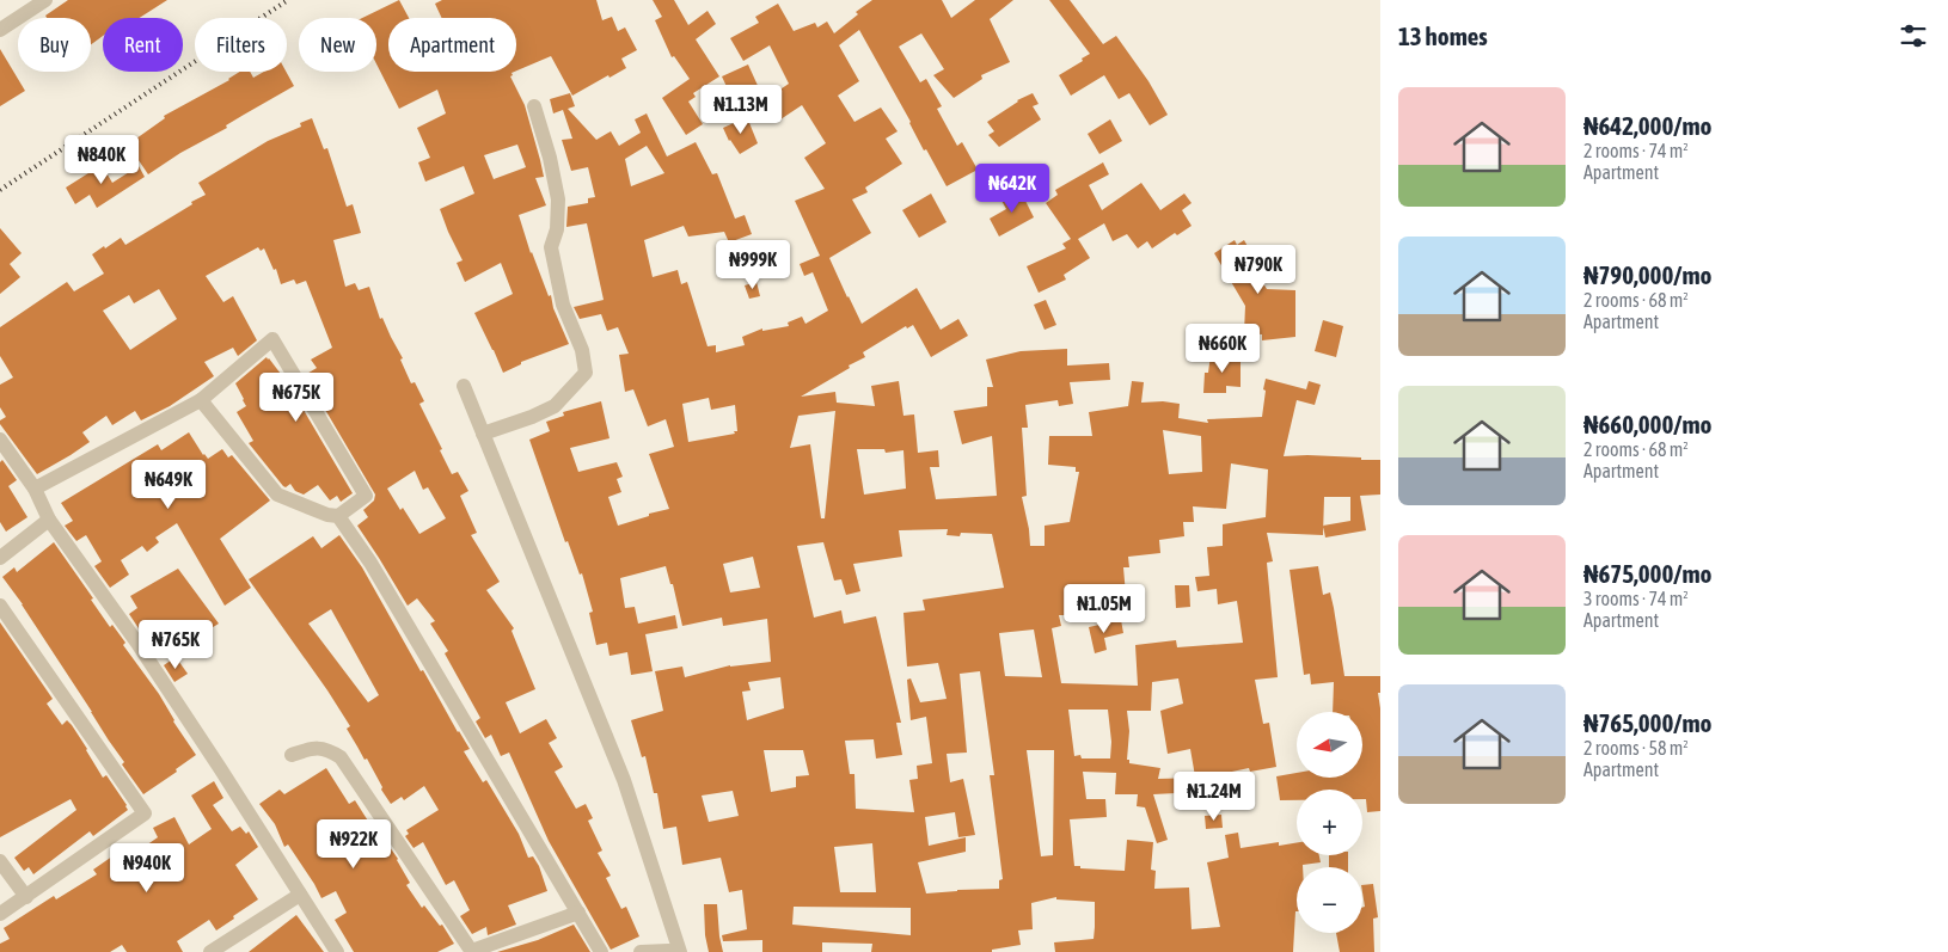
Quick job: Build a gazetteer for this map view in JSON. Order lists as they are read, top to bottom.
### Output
{
  "north": "left",
  "page": {
    "heading": "13 homes",
    "chip": [
      "Buy",
      "Rent",
      "Filters",
      "New",
      "Apartment"
    ],
    "list": [
      {
        "name": "₦642,000/mo",
        "note": "2 rooms · 74 m² · Apartment"
      },
      {
        "name": "₦790,000/mo",
        "note": "2 rooms · 68 m² · Apartment"
      },
      {
        "name": "₦660,000/mo",
        "note": "2 rooms · 68 m² · Apartment"
      },
      {
        "name": "₦675,000/mo",
        "note": "3 rooms · 74 m² · Apartment"
      },
      {
        "name": "₦765,000/mo",
        "note": "2 rooms · 58 m² · Apartment"
      }
    ],
    "price": [
      "₦1.13M",
      "₦840K",
      "₦642K",
      "₦999K",
      "₦790K",
      "₦660K",
      "₦675K",
      "₦649K",
      "₦1.05M",
      "₦765K",
      "₦1.24M",
      "₦922K",
      "₦940K"
    ],
    "map_buttons": ["+", "−"]
  }
}
